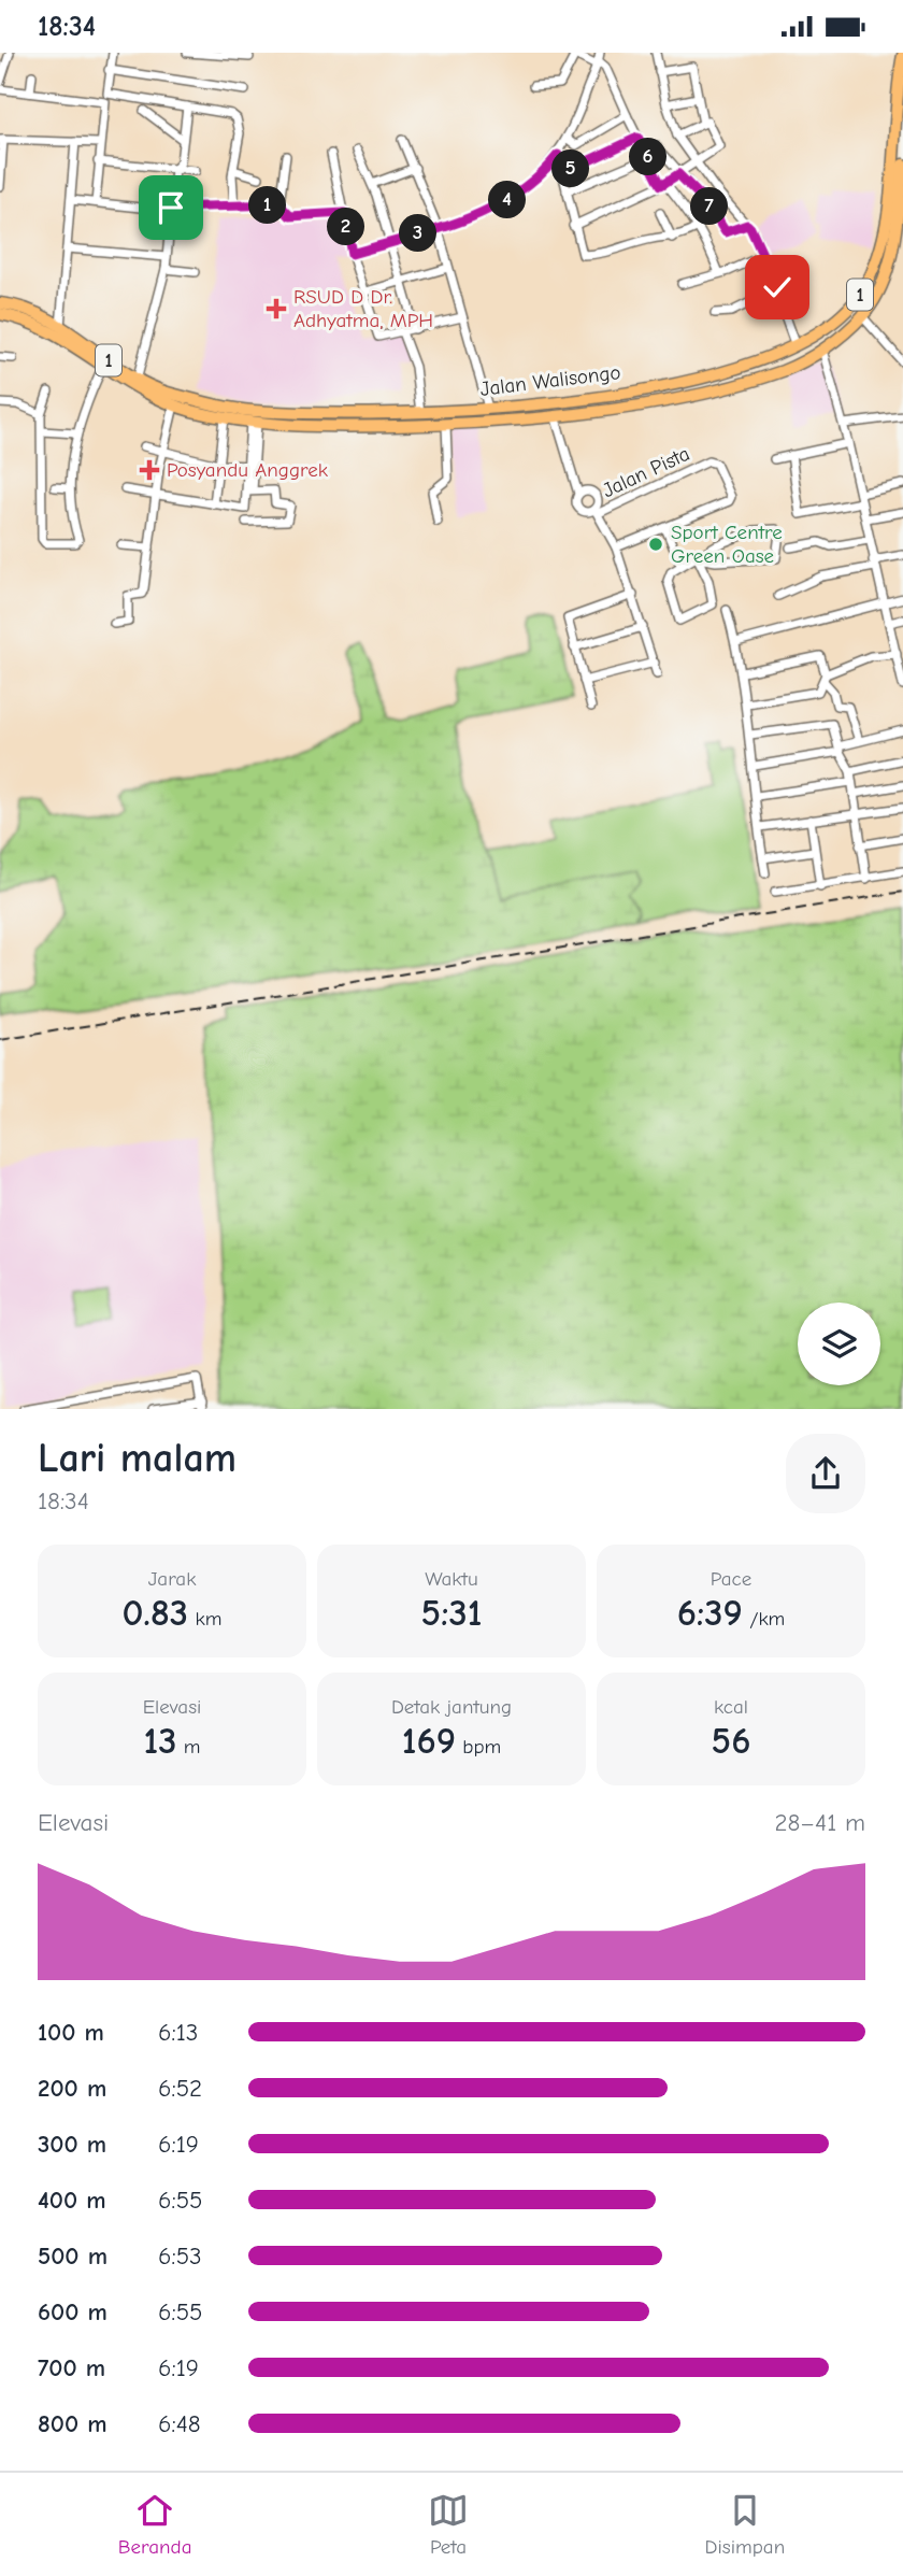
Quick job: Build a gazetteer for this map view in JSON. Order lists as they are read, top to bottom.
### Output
{
  "streets": {
    "highway": ["1", "Jalan Walisongo"],
    "street": ["Jalan Pista"]
  },
  "places": {
    "health": ["RSUD D Dr. Adhyatma, MPH", "Posyandu Anggrek"],
    "other": ["Sport Centre Green Oase"]
  },
  "page": {
    "status": "18:34",
    "pins": [
      "6",
      "5",
      "4",
      "1",
      "7",
      "2",
      "3"
    ],
    "heading": ["Lari malam", "18:34"],
    "stats": [
      ["Jarak", "0.83 km"],
      ["Waktu", "5:31"],
      ["Pace", "6:39 /km"],
      ["Elevasi", "13 m"],
      ["Detak jantung", "169 bpm"],
      ["kcal", "56"]
    ],
    "chart": ["Elevasi", "28–41 m"],
    "list": [
      {
        "name": "100 m",
        "note": "6:13"
      },
      {
        "name": "200 m",
        "note": "6:52"
      },
      {
        "name": "300 m",
        "note": "6:19"
      },
      {
        "name": "400 m",
        "note": "6:55"
      },
      {
        "name": "500 m",
        "note": "6:53"
      },
      {
        "name": "600 m",
        "note": "6:55"
      },
      {
        "name": "700 m",
        "note": "6:19"
      },
      {
        "name": "800 m",
        "note": "6:48"
      }
    ],
    "tabs": ["Beranda", "Peta", "Disimpan"]
  }
}
